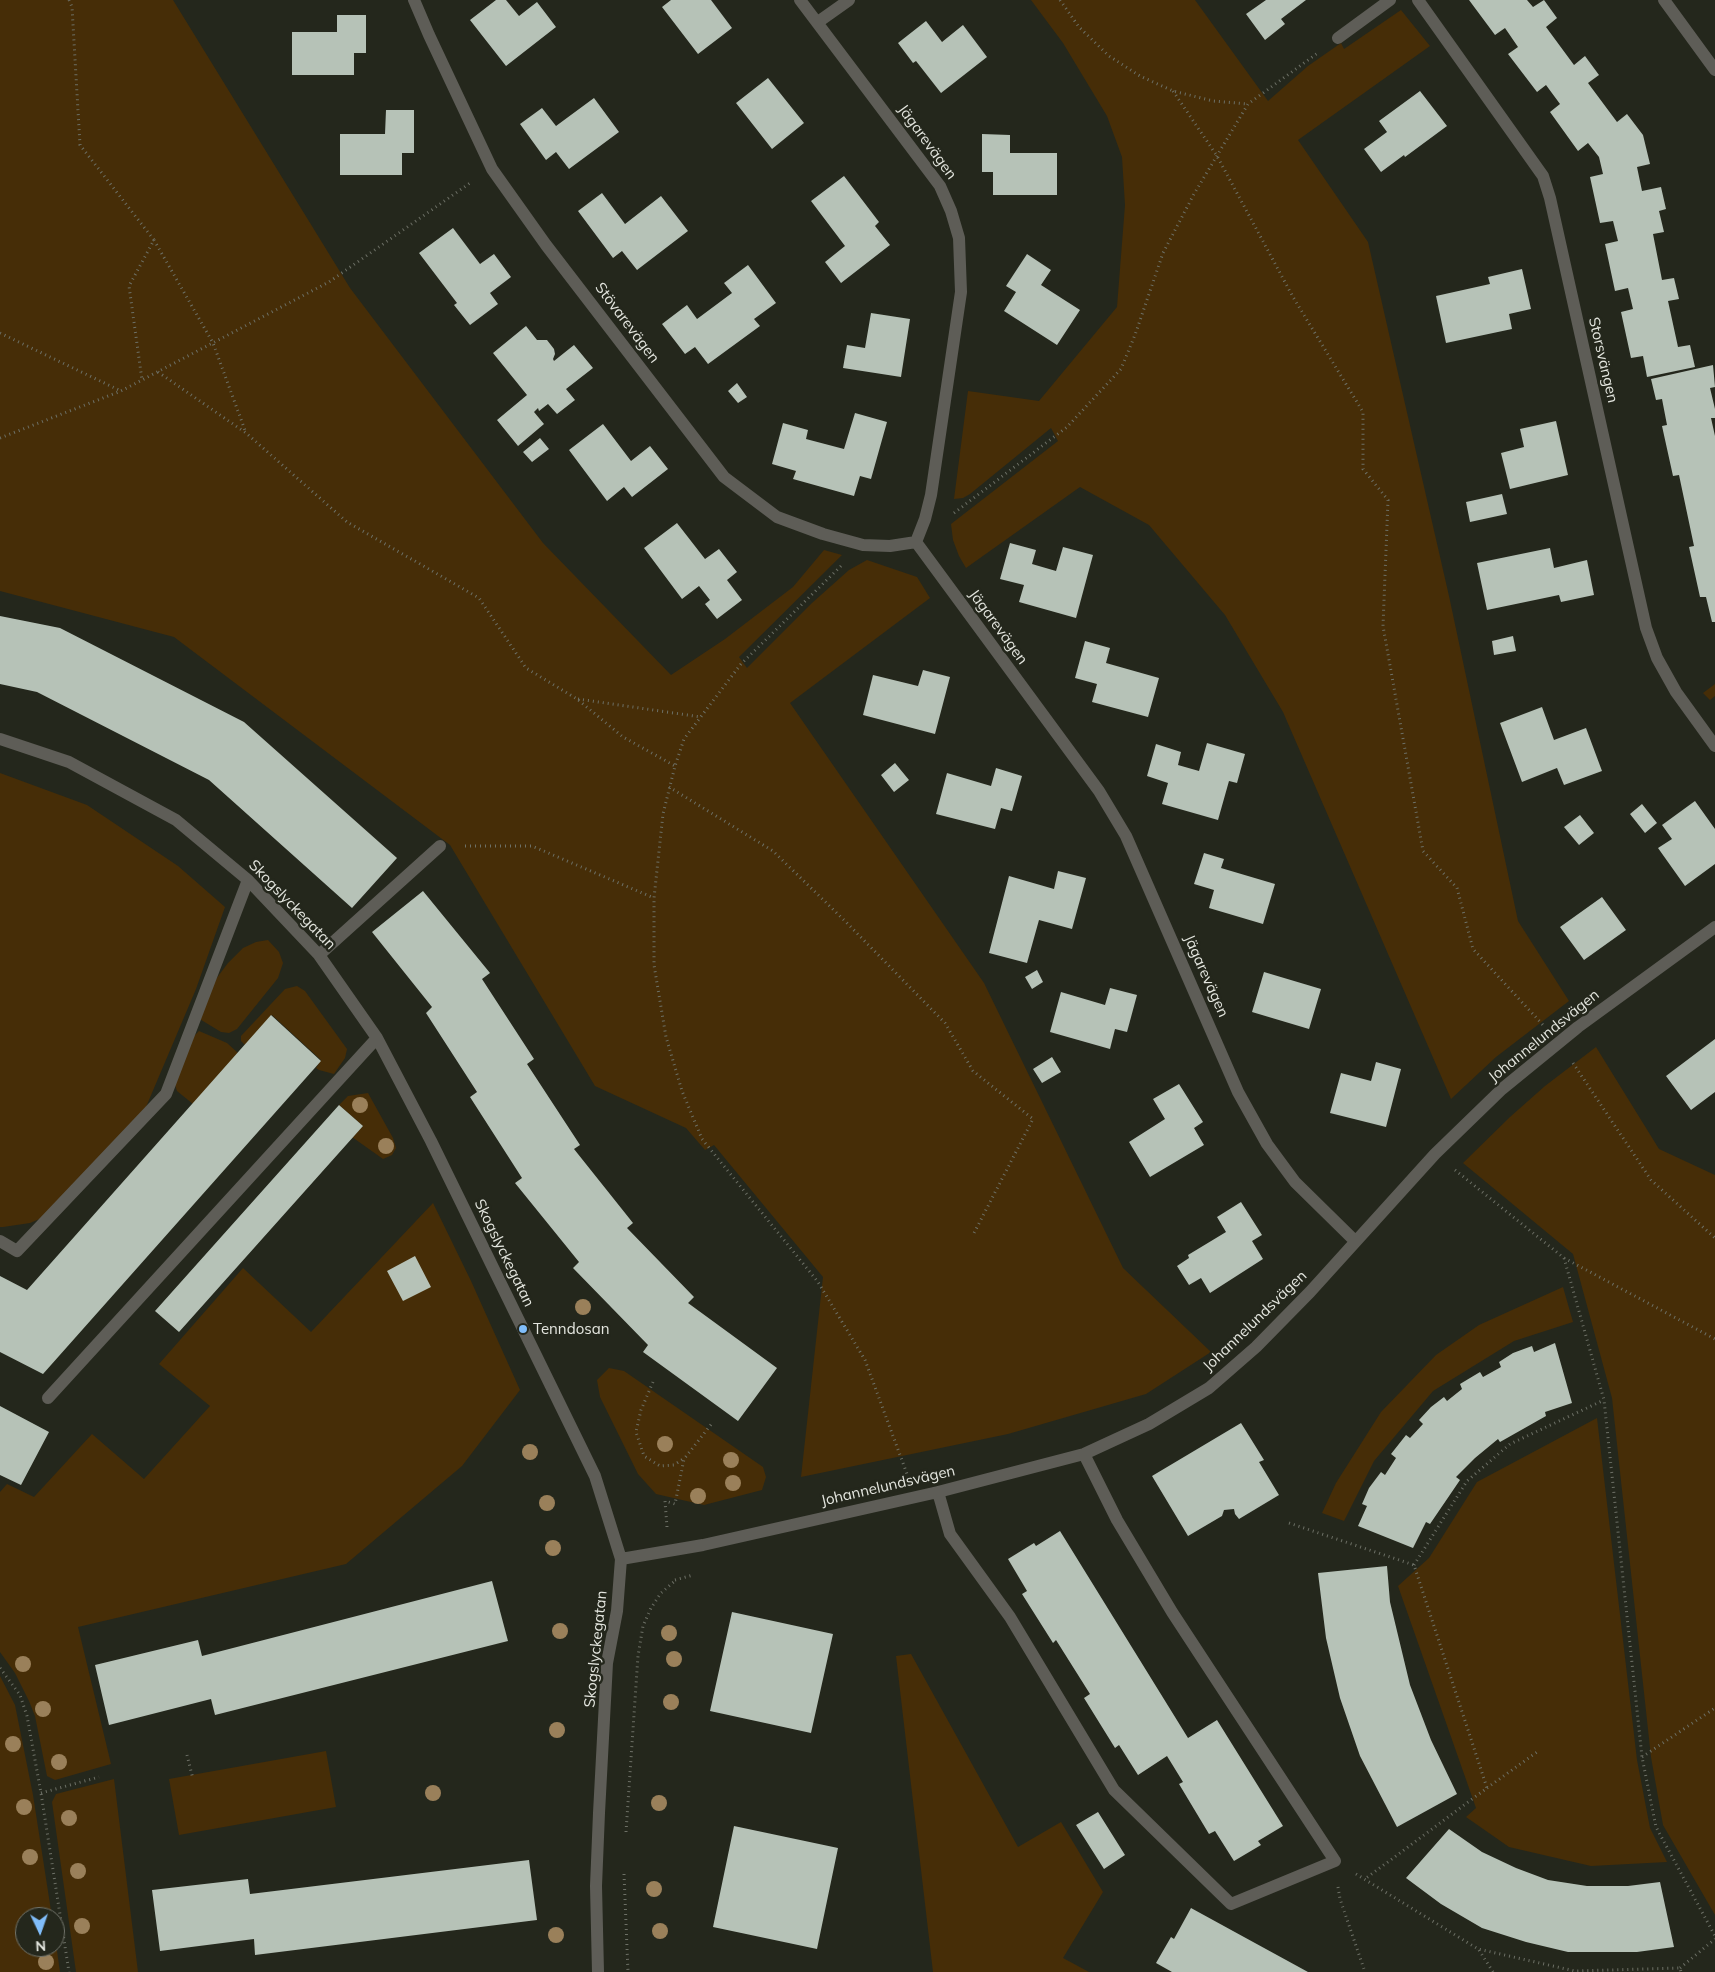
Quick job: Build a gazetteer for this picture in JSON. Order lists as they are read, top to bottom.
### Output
{
  "streets": {
    "street": [
      "Jägarevägen",
      "Stövarevägen",
      "Storsvängen",
      "Skogslyckegatan",
      "Johannelundsvägen"
    ]
  },
  "crossings": [
    ["Jägarevägen", "Stövarevägen"],
    ["Jägarevägen", "Johannelundsvägen"],
    ["Skogslyckegatan", "Johannelundsvägen"]
  ],
  "places": ["Tenndosan"],
  "north": "bottom"
}
